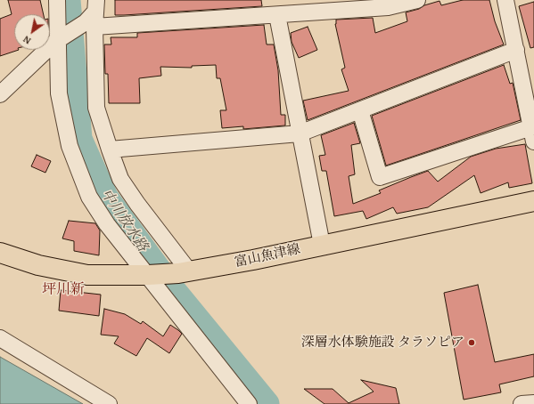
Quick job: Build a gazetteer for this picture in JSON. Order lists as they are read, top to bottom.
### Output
{
  "streets": {
    "main road": ["富山魚津線"]
  },
  "districts": ["坪川新"],
  "water": ["中川放水路"],
  "places": ["深層水体験施設 タラソピア"],
  "north": "bottom left"
}
